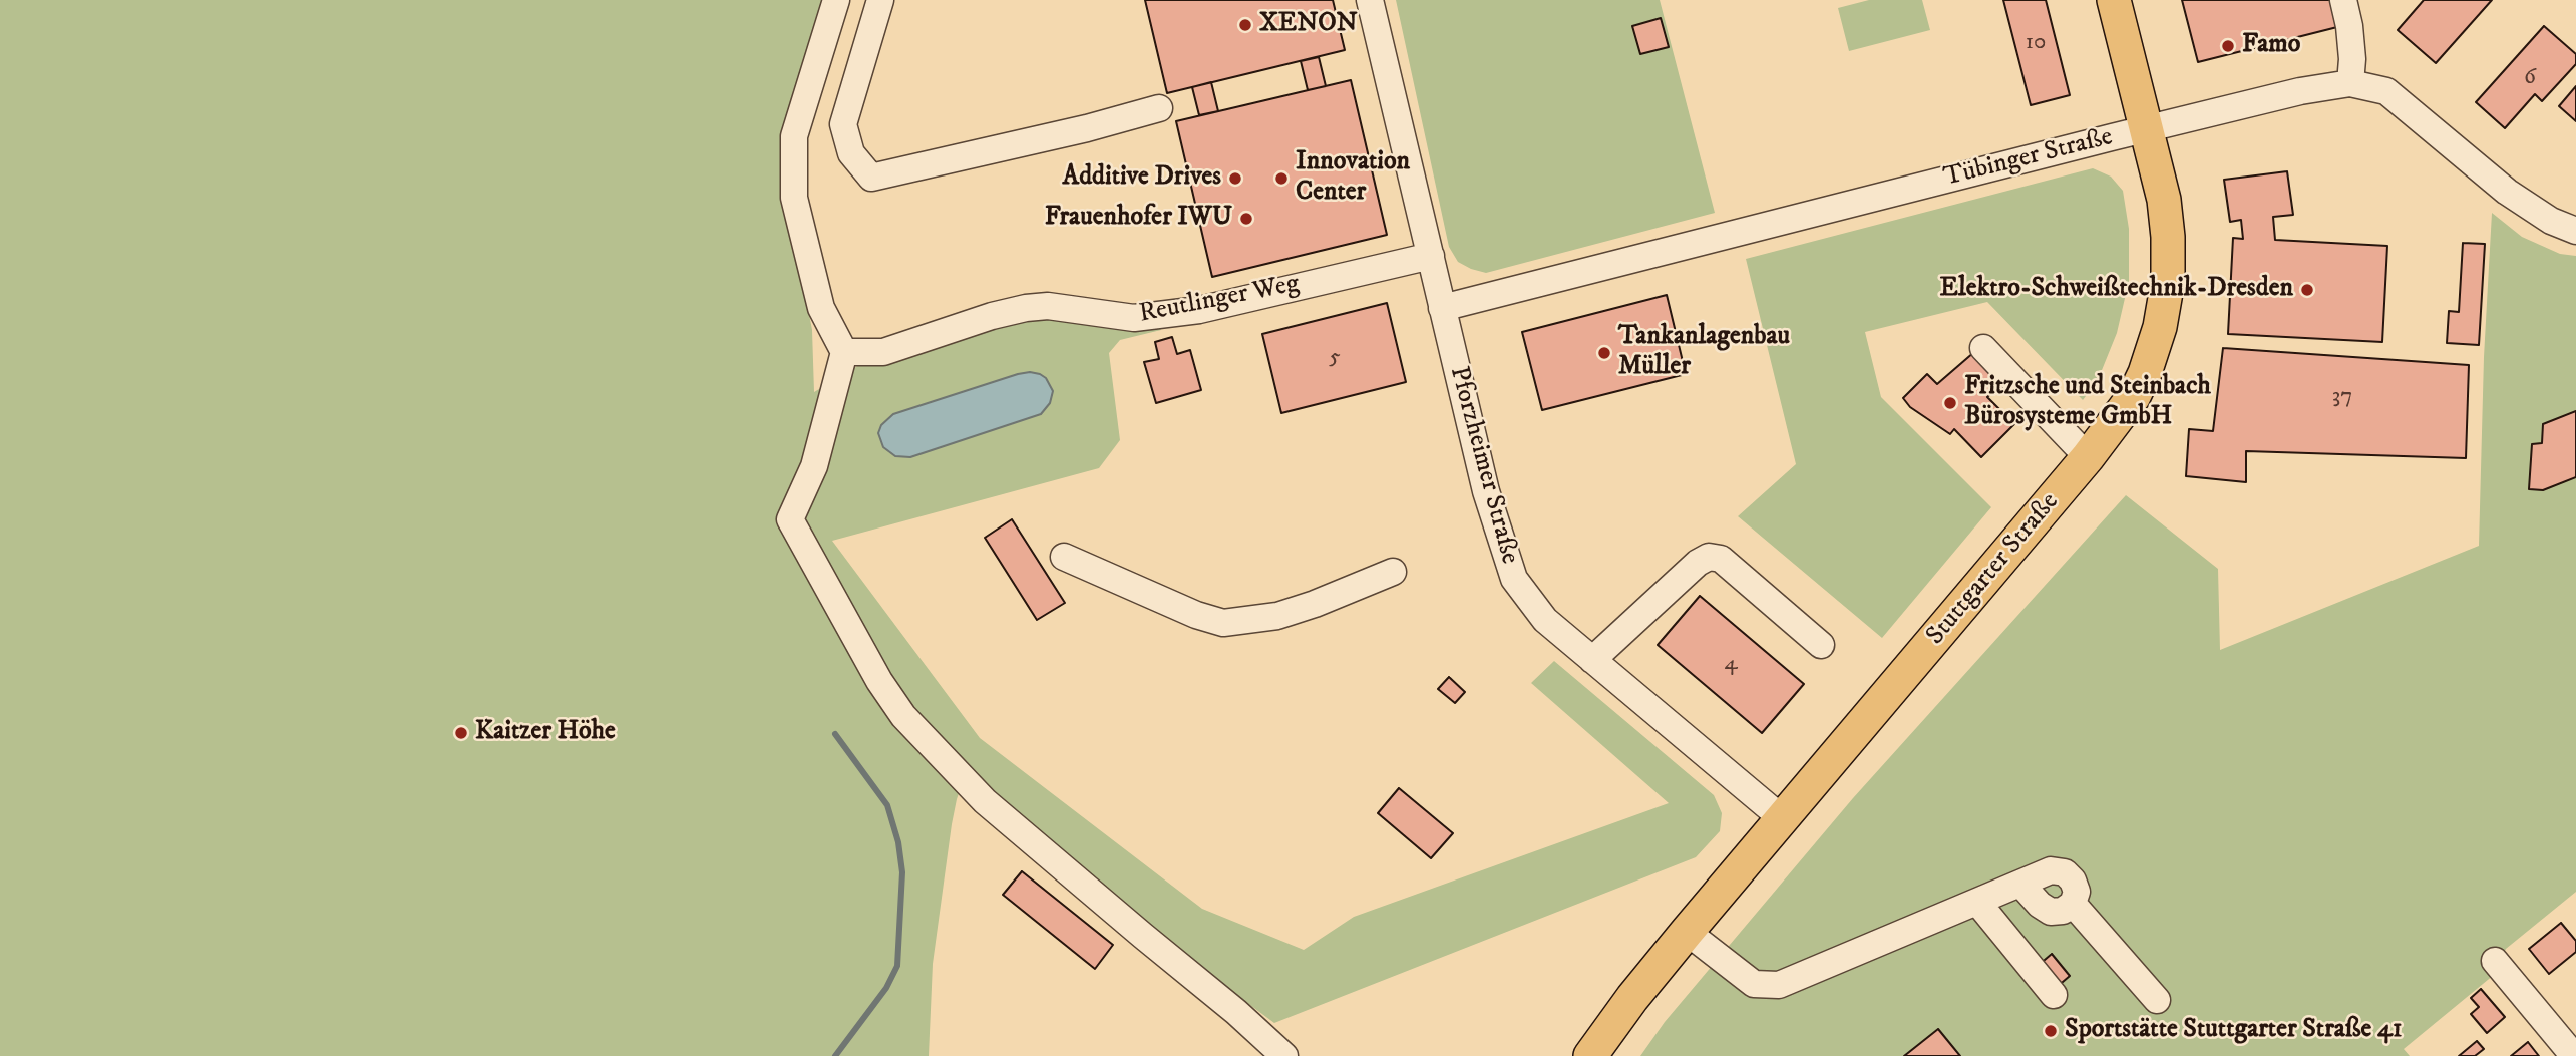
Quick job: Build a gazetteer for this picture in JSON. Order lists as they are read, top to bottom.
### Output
{
  "streets": {
    "main road": ["Stuttgarter Straße"],
    "street": ["Tübinger Straße", "Reutlinger Weg", "Pforzheimer Straße"]
  },
  "crossings": [
    ["Tübinger Straße", "Pforzheimer Straße"],
    ["Tübinger Straße", "Stuttgarter Straße"],
    ["Reutlinger Weg", "Pforzheimer Straße"],
    ["Pforzheimer Straße", "Stuttgarter Straße"]
  ],
  "places": [
    "XENON",
    "Famo",
    "Additive Drives",
    "Innovation Center",
    "Frauenhofer IWU",
    "Elektro-Schweißtechnik-Dresden",
    "Tankanlagenbau Müller",
    "Fritzsche und Steinbach Bürosysteme GmbH",
    "Kaitzer Höhe",
    "Sportstätte Stuttgarter Straße 41"
  ],
  "house_numbers": [
    "10",
    "6",
    "5",
    "37",
    "4"
  ]
}
